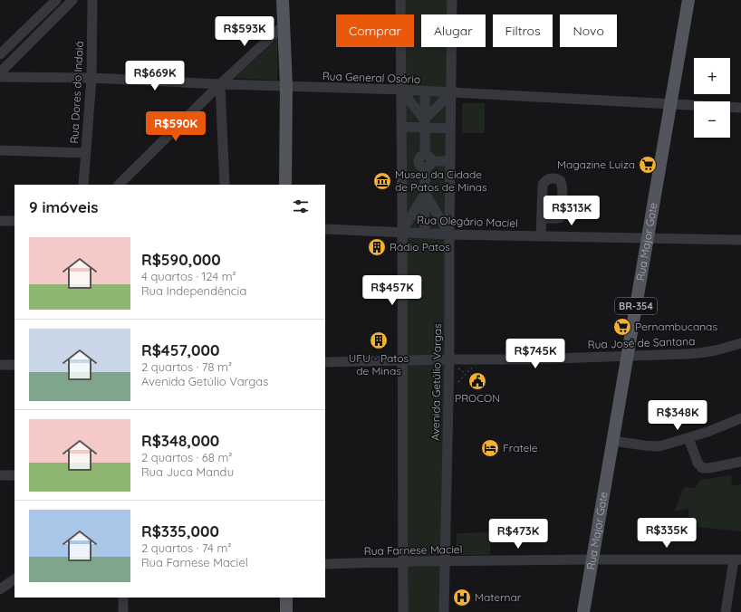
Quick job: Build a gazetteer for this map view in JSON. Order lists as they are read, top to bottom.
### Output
{
  "streets": {
    "main road": ["Rua Major Gote", "BR-354"],
    "street": [
      "Rua General Osório",
      "Rua Dores do Indaiá",
      "Rua Olegário Maciel",
      "Rua José de Santana",
      "Avenida Getúlio Vargas",
      "Rua Farnese Maciel"
    ]
  },
  "crossings": [
    ["Rua General Osório", "Rua Dores do Indaiá"],
    ["Rua General Osório", "Rua Major Gote"],
    ["Rua General Osório", "Avenida Getúlio Vargas"],
    ["Rua Olegário Maciel", "Rua Major Gote"],
    ["Rua Olegário Maciel", "Avenida Getúlio Vargas"],
    ["Rua Major Gote", "Rua José de Santana"],
    ["Rua Major Gote", "Rua Farnese Maciel"],
    ["Rua José de Santana", "Avenida Getúlio Vargas"],
    ["Avenida Getúlio Vargas", "Rua Farnese Maciel"]
  ],
  "places": {
    "supermarket": ["Magazine Luiza", "Pernambucanas"],
    "museum": ["Museu da Cidade de Patos de Minas"],
    "building": ["Rádio Patos", "UFU - Patos de Minas"],
    "public building": ["PROCON"],
    "hotel": ["Fratele"],
    "hospital": ["Maternar"]
  },
  "page": {
    "chip": [
      "Comprar",
      "Alugar",
      "Filtros",
      "Novo"
    ],
    "price": [
      "R$593K",
      "R$669K",
      "R$590K",
      "R$313K",
      "R$457K",
      "R$745K",
      "R$348K",
      "R$335K",
      "R$473K"
    ],
    "map_buttons": ["+", "−"],
    "heading": "9 imóveis",
    "list": [
      {
        "name": "R$590,000",
        "note": "4 quartos · 124 m² · Rua Independência"
      },
      {
        "name": "R$457,000",
        "note": "2 quartos · 78 m² · Avenida Getúlio Vargas"
      },
      {
        "name": "R$348,000",
        "note": "2 quartos · 68 m² · Rua Juca Mandu"
      },
      {
        "name": "R$335,000",
        "note": "2 quartos · 74 m² · Rua Farnese Maciel"
      }
    ]
  }
}
